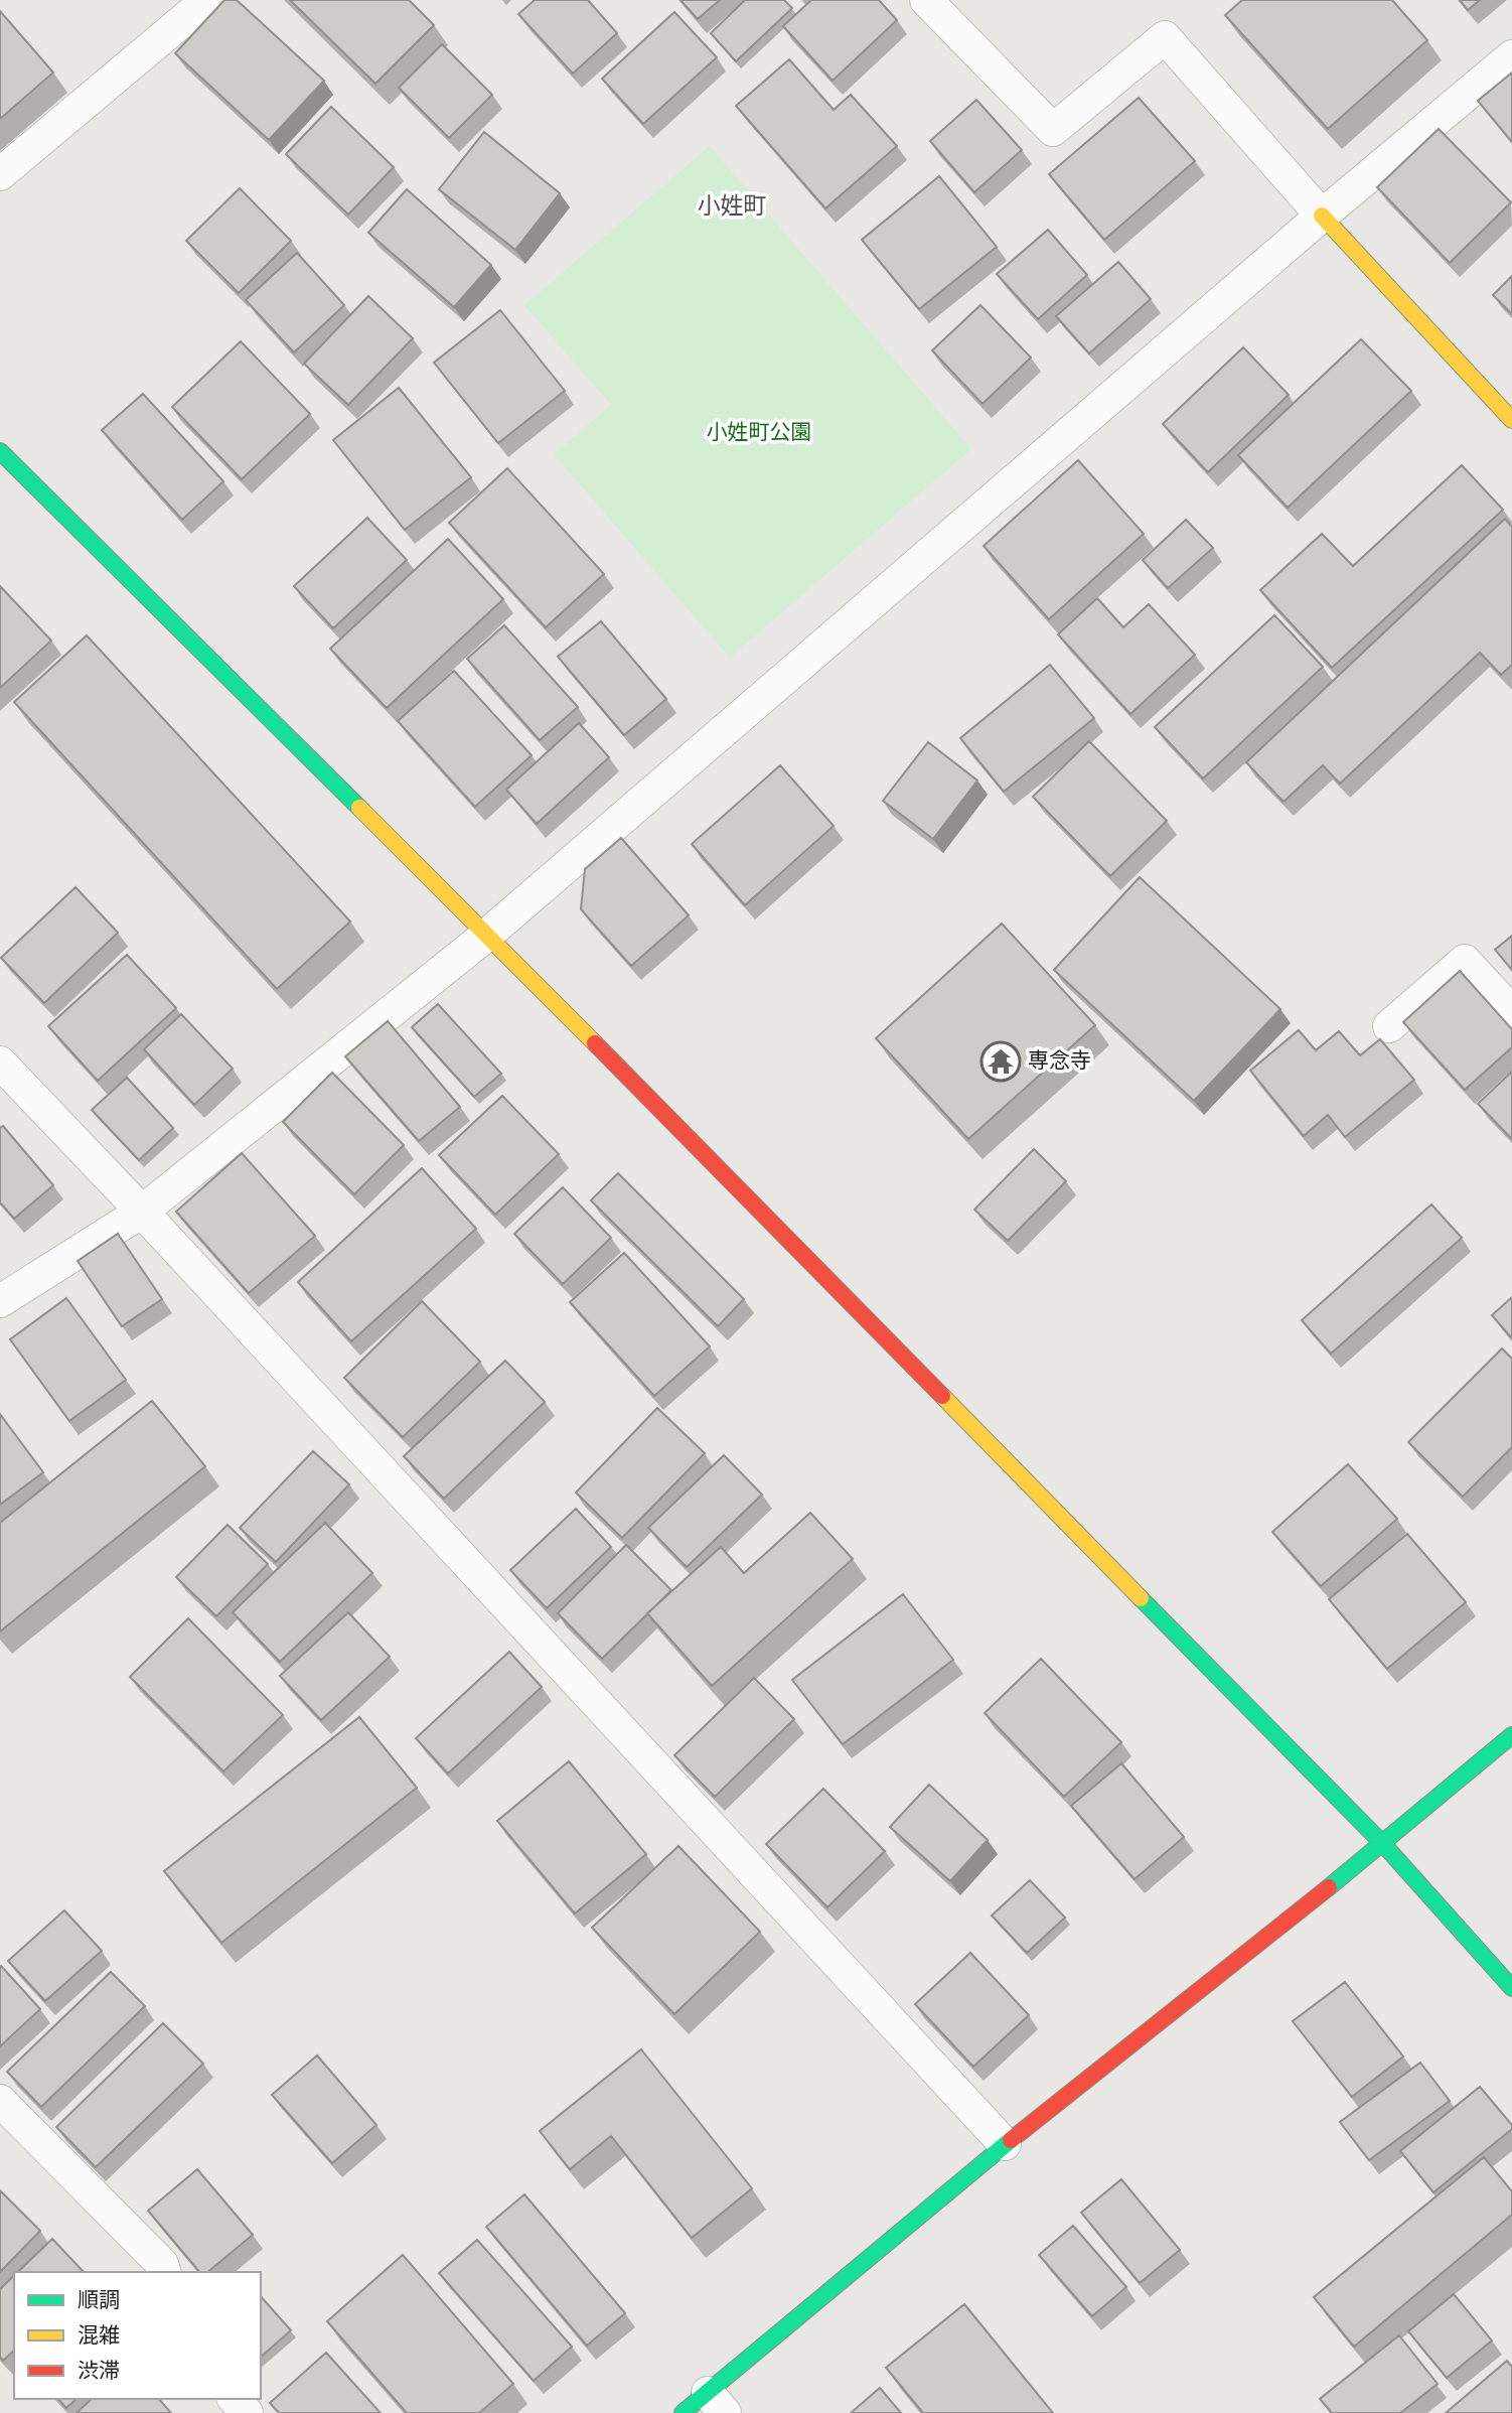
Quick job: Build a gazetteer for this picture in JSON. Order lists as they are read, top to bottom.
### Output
{
  "districts": ["小姓町"],
  "parks": ["小姓町公園"],
  "places": {
    "temple": ["専念寺"]
  },
  "legend": ["順調", "混雑", "渋滞"]
}
